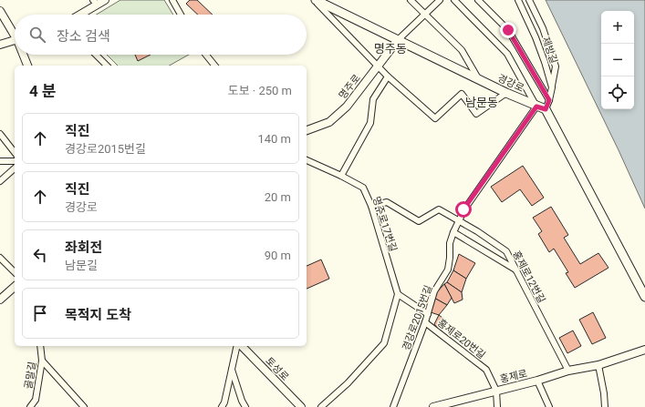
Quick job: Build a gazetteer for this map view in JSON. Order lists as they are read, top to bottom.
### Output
{
  "streets": {
    "main road": ["경강로"],
    "street": [
      "제방길",
      "명주로",
      "명주로17번길",
      "홍제로12번길",
      "경강로2015번길",
      "홍제로20번길",
      "토성로",
      "골말길",
      "홍제로"
    ]
  },
  "crossings": [
    ["제방길", "경강로"],
    ["경강로", "명주로"],
    ["경강로", "경강로2015번길"],
    ["명주로17번길", "홍제로12번길"],
    ["홍제로12번길", "경강로2015번길"],
    ["홍제로12번길", "홍제로"],
    ["경강로2015번길", "홍제로20번길"],
    ["홍제로20번길", "홍제로"]
  ],
  "districts": ["명주동", "남문동"],
  "page": {
    "map_buttons": ["+", "−"],
    "search": "장소 검색",
    "heading": ["4 분", "도보 · 250 m"],
    "list": [
      ["직진", "경강로2015번길", "140 m"],
      ["직진", "경강로", "20 m"],
      ["좌회전", "남문길", "90 m"],
      "목적지 도착"
    ]
  }
}
